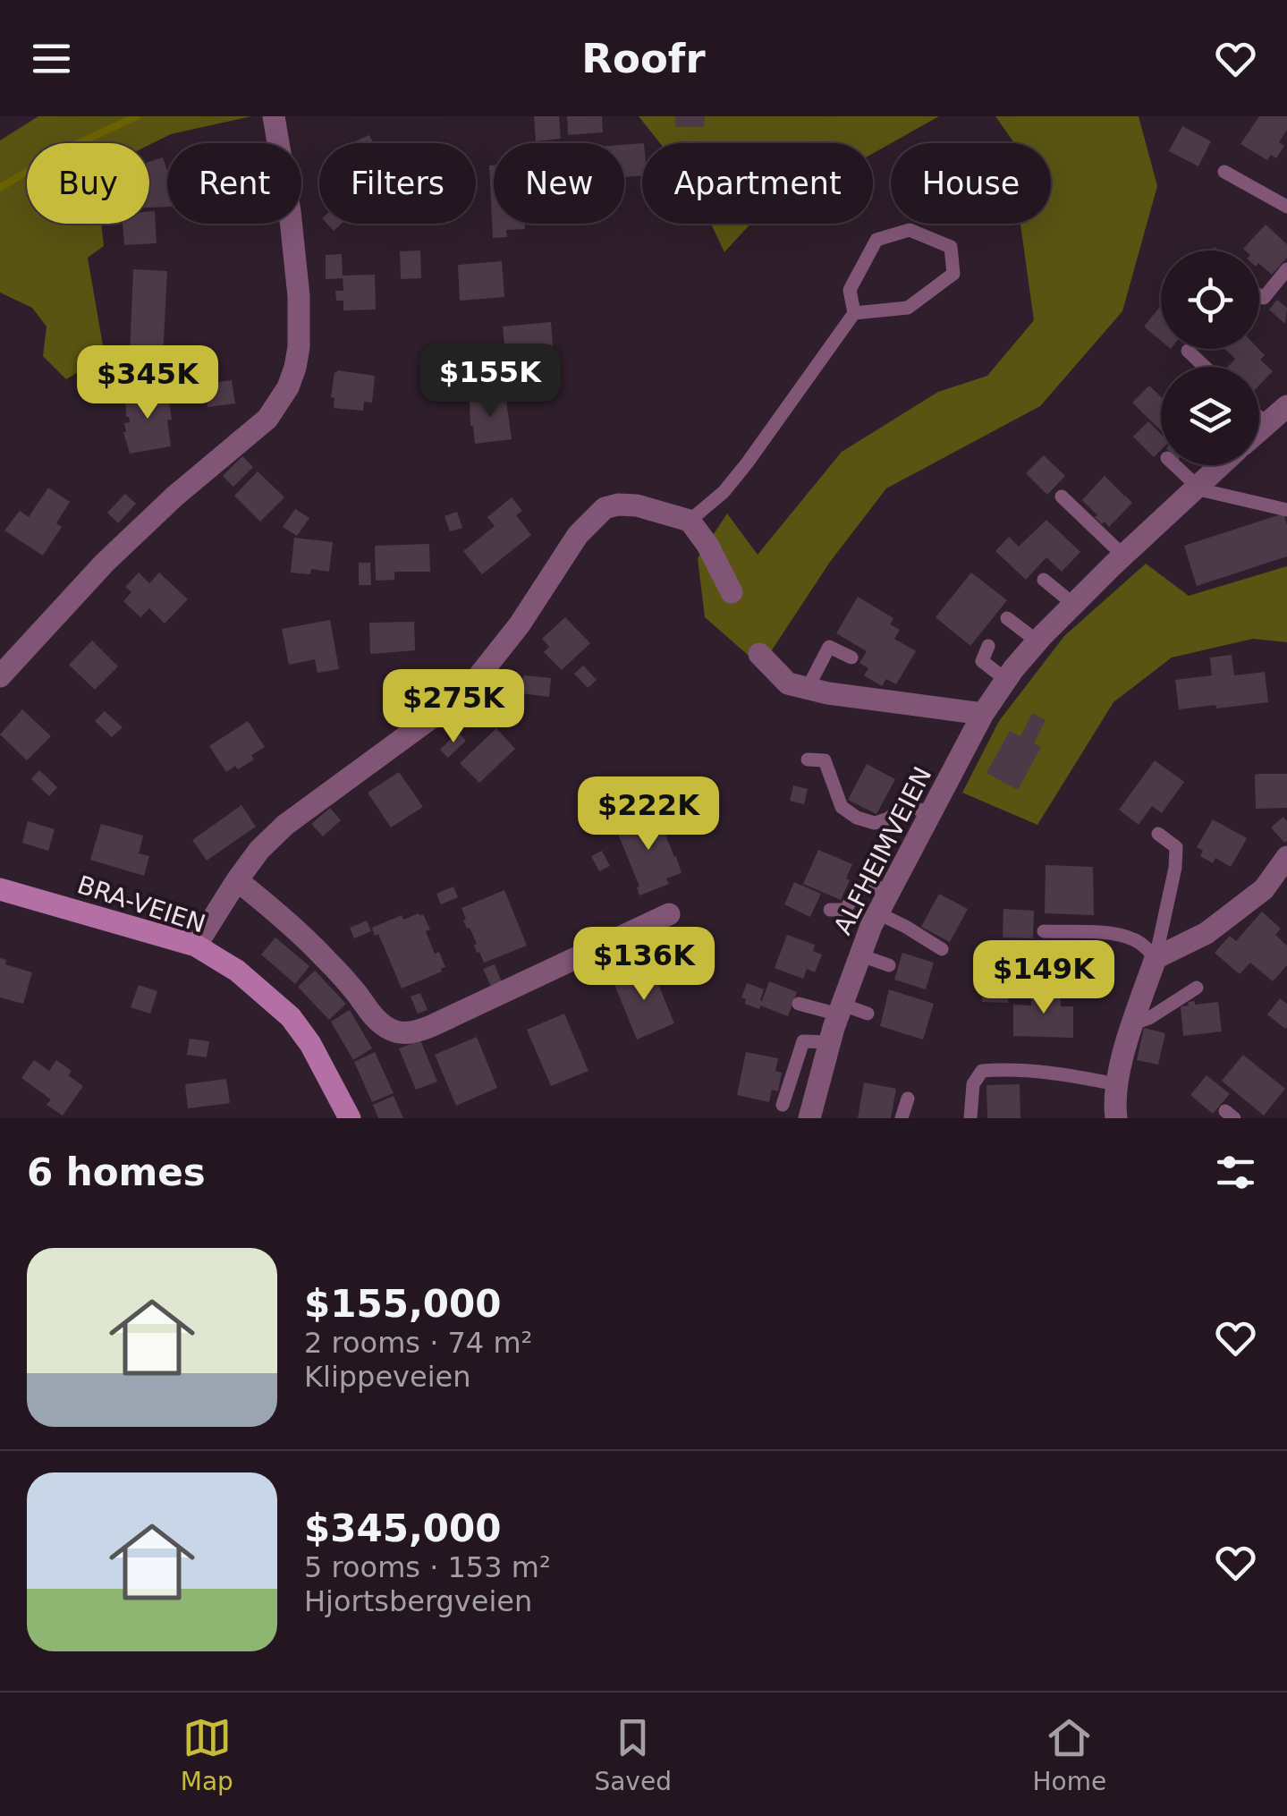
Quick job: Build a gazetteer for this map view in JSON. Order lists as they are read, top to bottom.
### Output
{
  "streets": {
    "main road": ["BRA-VEIEN"],
    "street": ["ALFHEIMVEIEN"]
  },
  "page": {
    "header": "Roofr",
    "chip": [
      "Buy",
      "Rent",
      "Filters",
      "New",
      "Apartment",
      "House"
    ],
    "price": [
      "$155K",
      "$345K",
      "$275K",
      "$222K",
      "$136K",
      "$149K"
    ],
    "heading": "6 homes",
    "list": [
      {
        "name": "$155,000",
        "note": "2 rooms · 74 m² · Klippeveien"
      },
      {
        "name": "$345,000",
        "note": "5 rooms · 153 m² · Hjortsbergveien"
      }
    ],
    "tabs": ["Map", "Saved", "Home"]
  }
}
